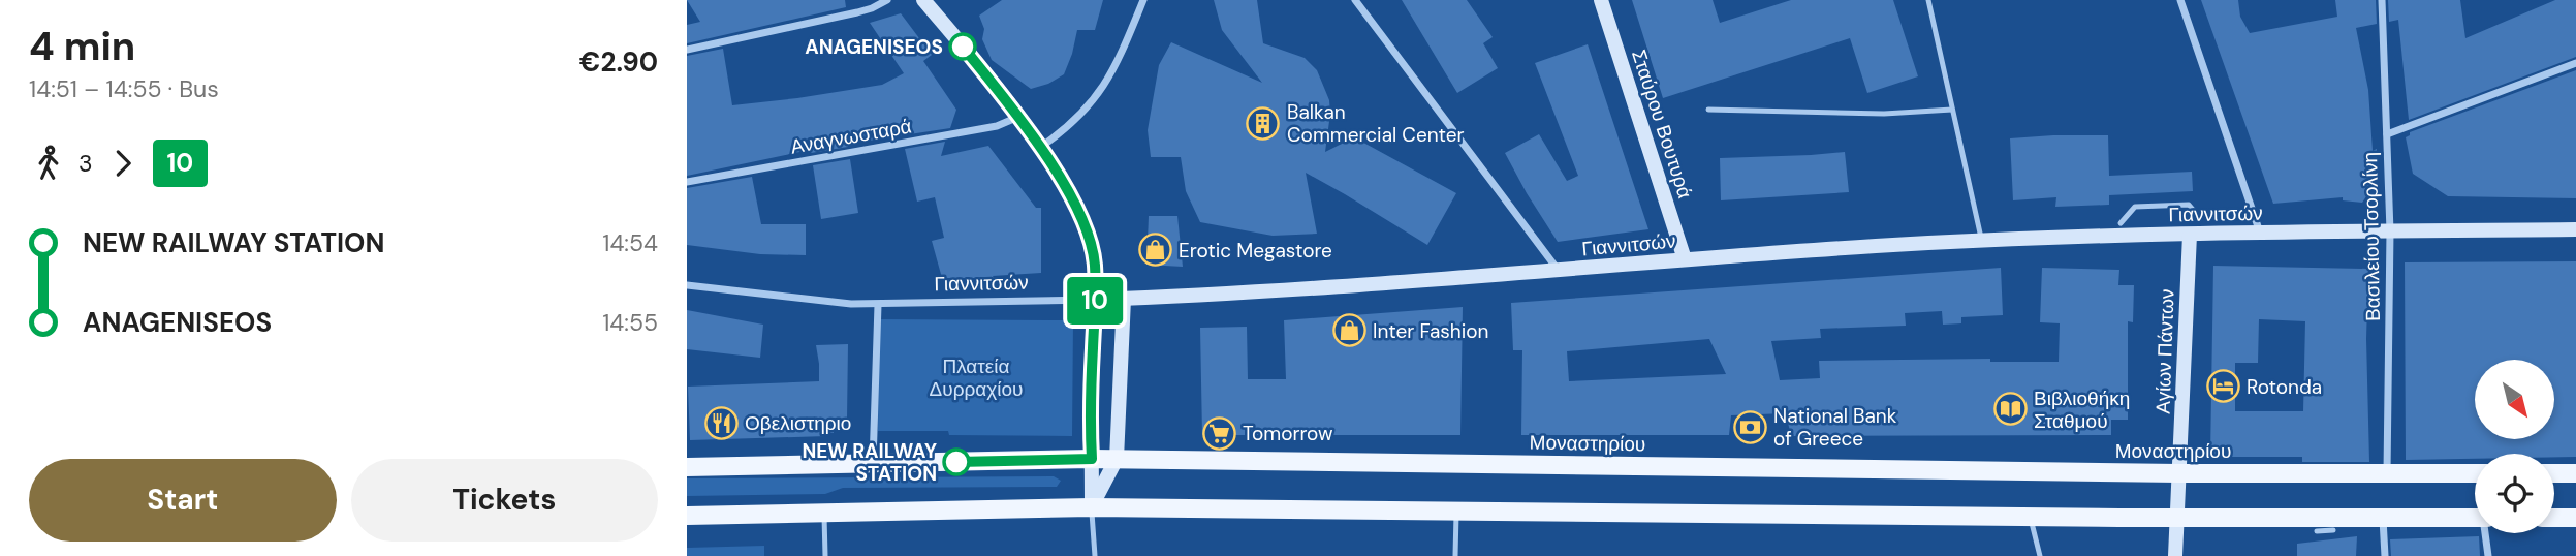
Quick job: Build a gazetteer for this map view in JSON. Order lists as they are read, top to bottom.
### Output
{
  "streets": {
    "main road": [
      "Σταύρου Βουτυρά",
      "Γιαννιτσών",
      "Αγίων Πάντων",
      "Μοναστηρίου"
    ],
    "street": ["Αναγνωσταρά", "Βασιλείου Τσορλίνη"]
  },
  "crossings": [
    ["Σταύρου Βουτυρά", "Γιαννιτσών"],
    ["Γιαννιτσών", "Βασιλείου Τσορλίνη"],
    ["Γιαννιτσών", "Αγίων Πάντων"],
    ["Βασιλείου Τσορλίνη", "Μοναστηρίου"],
    ["Αγίων Πάντων", "Μοναστηρίου"]
  ],
  "parks": ["Πλατεία Δυρραχίου"],
  "places": {
    "other": ["ANAGENISEOS", "NEW RAILWAY STATION"],
    "building": ["Balkan Commercial Center"],
    "shop": ["Erotic Megastore", "Inter Fashion"],
    "hotel": ["Rotonda"],
    "library": ["Βιβλιοθήκη Σταθμού"],
    "restaurant": ["Οβελιστηριο"],
    "bank": ["National Bank of Greece"],
    "supermarket": ["Tomorrow"]
  },
  "lines": ["bus line 10"],
  "north": "bottom right",
  "page": {
    "heading": ["4 min", "14:51 – 14:55 · Bus", "€2.90"],
    "on_map": "10",
    "legs": ["3", "10"],
    "list": [
      {
        "name": "NEW RAILWAY STATION",
        "value": "14:54"
      },
      {
        "name": "ANAGENISEOS",
        "value": "14:55"
      }
    ],
    "buttons": ["Start", "Tickets"]
  }
}
